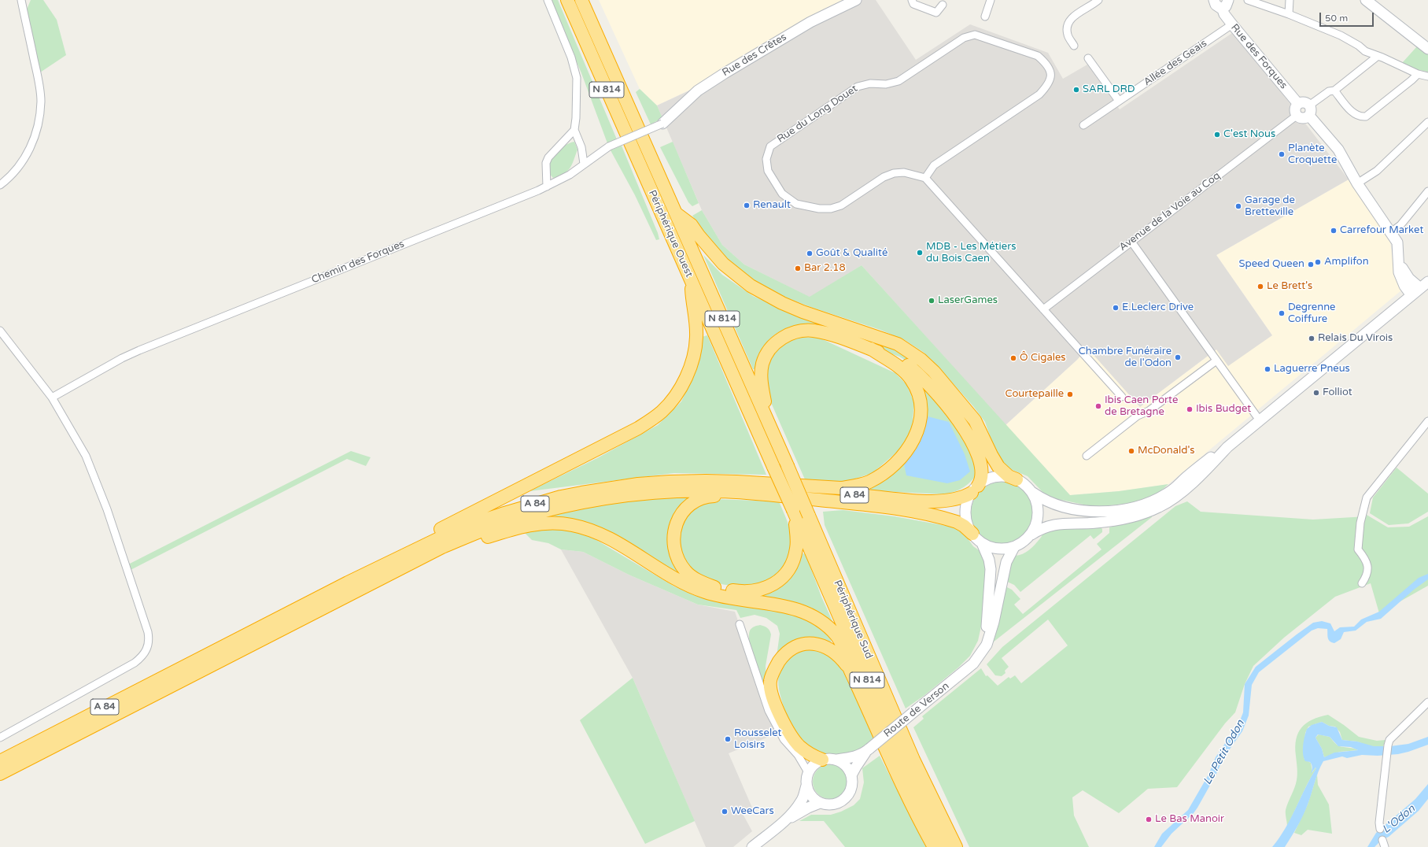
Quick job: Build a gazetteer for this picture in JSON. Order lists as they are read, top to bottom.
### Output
{
  "streets": {
    "highway": [
      "N 814",
      "Périphérique Ouest",
      "A 84",
      "Périphérique Sud"
    ],
    "main road": ["Rue des Crêtes", "Rue des Forques", "Route de Verson"],
    "street": [
      "Allée des Geais",
      "Rue du Long Douet",
      "Avenue de la Voie au Coq",
      "Chemin des Forques"
    ]
  },
  "crossings": [
    ["Rue des Crêtes", "Chemin des Forques"],
    ["Rue des Forques", "Allée des Geais"],
    ["Rue des Forques", "Avenue de la Voie au Coq"],
    ["Périphérique Ouest", "Périphérique Sud"],
    ["A 84", "Route de Verson"]
  ],
  "water": ["Le Petit Odon", "L'Odon"],
  "places": [
    "SARL DRD",
    "C'est Nous",
    "Planète Croquette",
    "Renault",
    "Garage de Bretteville",
    "Carrefour Market",
    "MDB - Les Métiers du Bois Caen",
    "Goût & Qualité",
    "Amplifon",
    "Speed Queen",
    "Bar 2.18",
    "Le Brett's",
    "LaserGames",
    "E.Leclerc Drive",
    "Degrenne Coiffure",
    "Relais Du Virois",
    "Chambre Funéraire de l'Odon",
    "Ô Cigales",
    "Laguerre Pneus",
    "Folliot",
    "Courtepaille",
    "Ibis Caen Porte de Bretagne",
    "Ibis Budget",
    "McDonald's",
    "Rousselet Loisirs",
    "WeeCars",
    "Le Bas Manoir"
  ],
  "scale_bar": "50 m"
}
